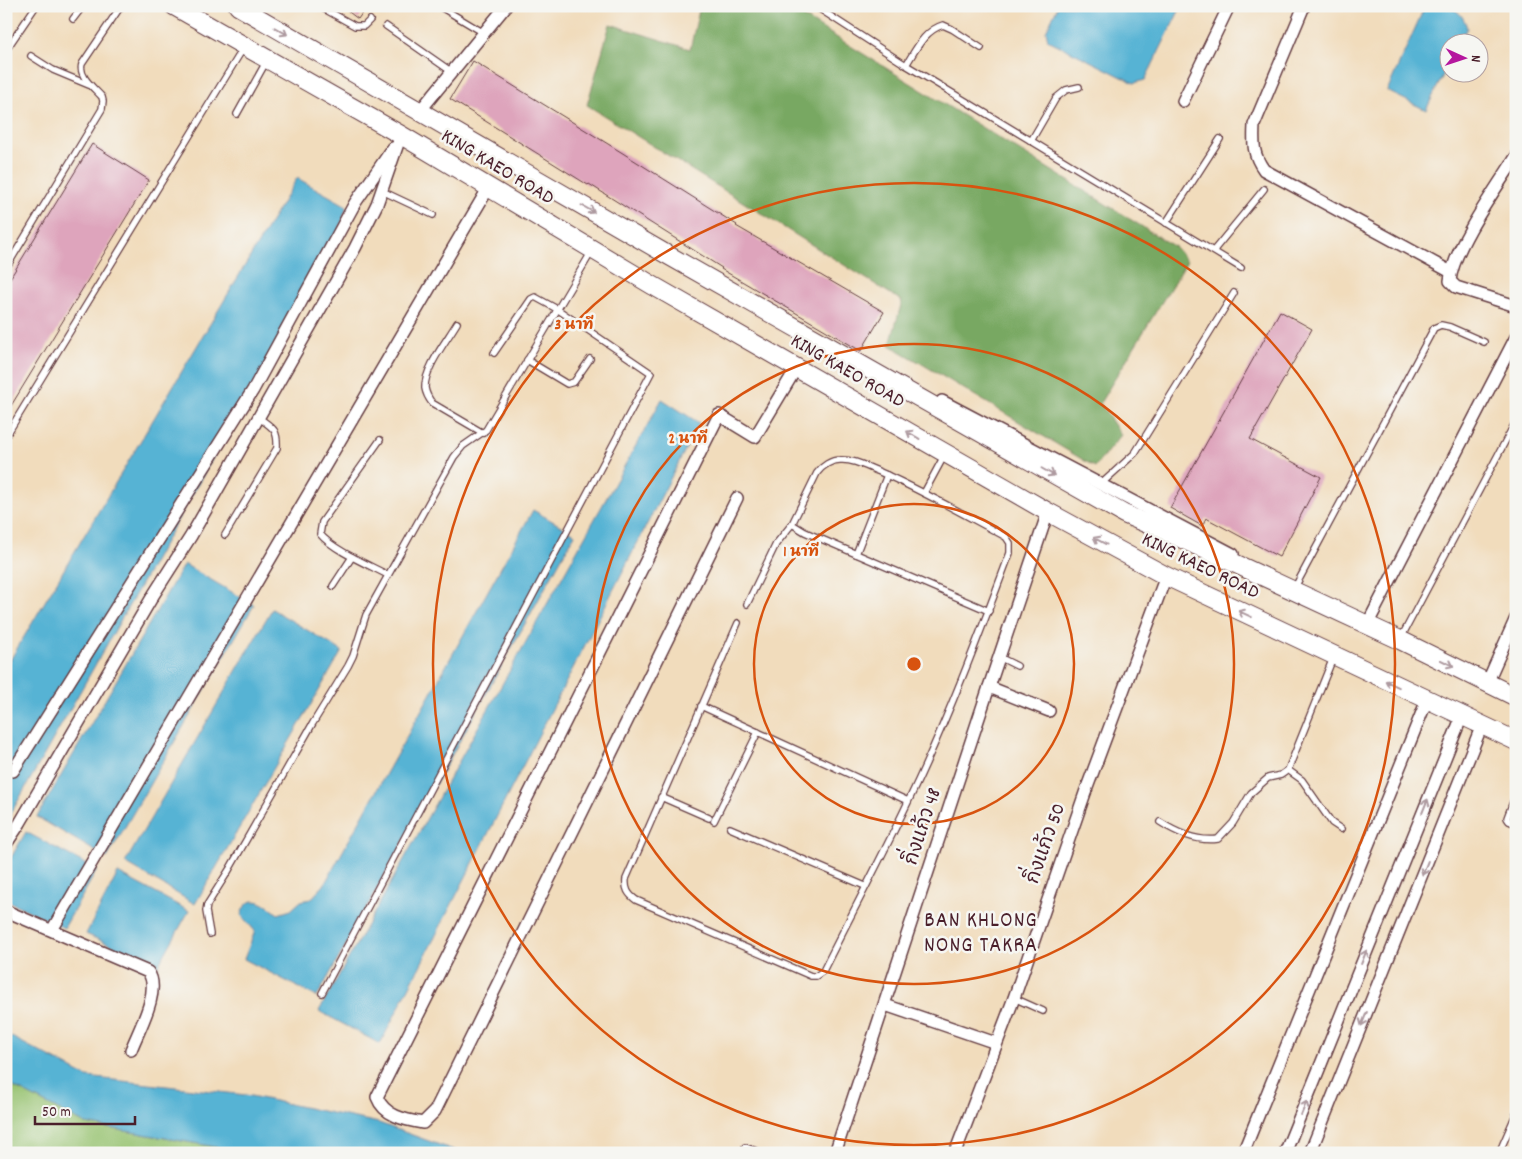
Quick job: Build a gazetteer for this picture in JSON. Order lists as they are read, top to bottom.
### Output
{
  "streets": {
    "main road": ["KING KAEO ROAD"],
    "street": ["กิ่งแก้ว 48", "กิ่งแก้ว 50"]
  },
  "crossings": [
    ["KING KAEO ROAD", "กิ่งแก้ว 48"],
    ["KING KAEO ROAD", "กิ่งแก้ว 50"]
  ],
  "districts": ["BAN KHLONG NONG TAKRA"],
  "scale_bar": "50 m",
  "north": "right",
  "rings": ["3 นาที", "2 นาที", "1 นาที"]
}
